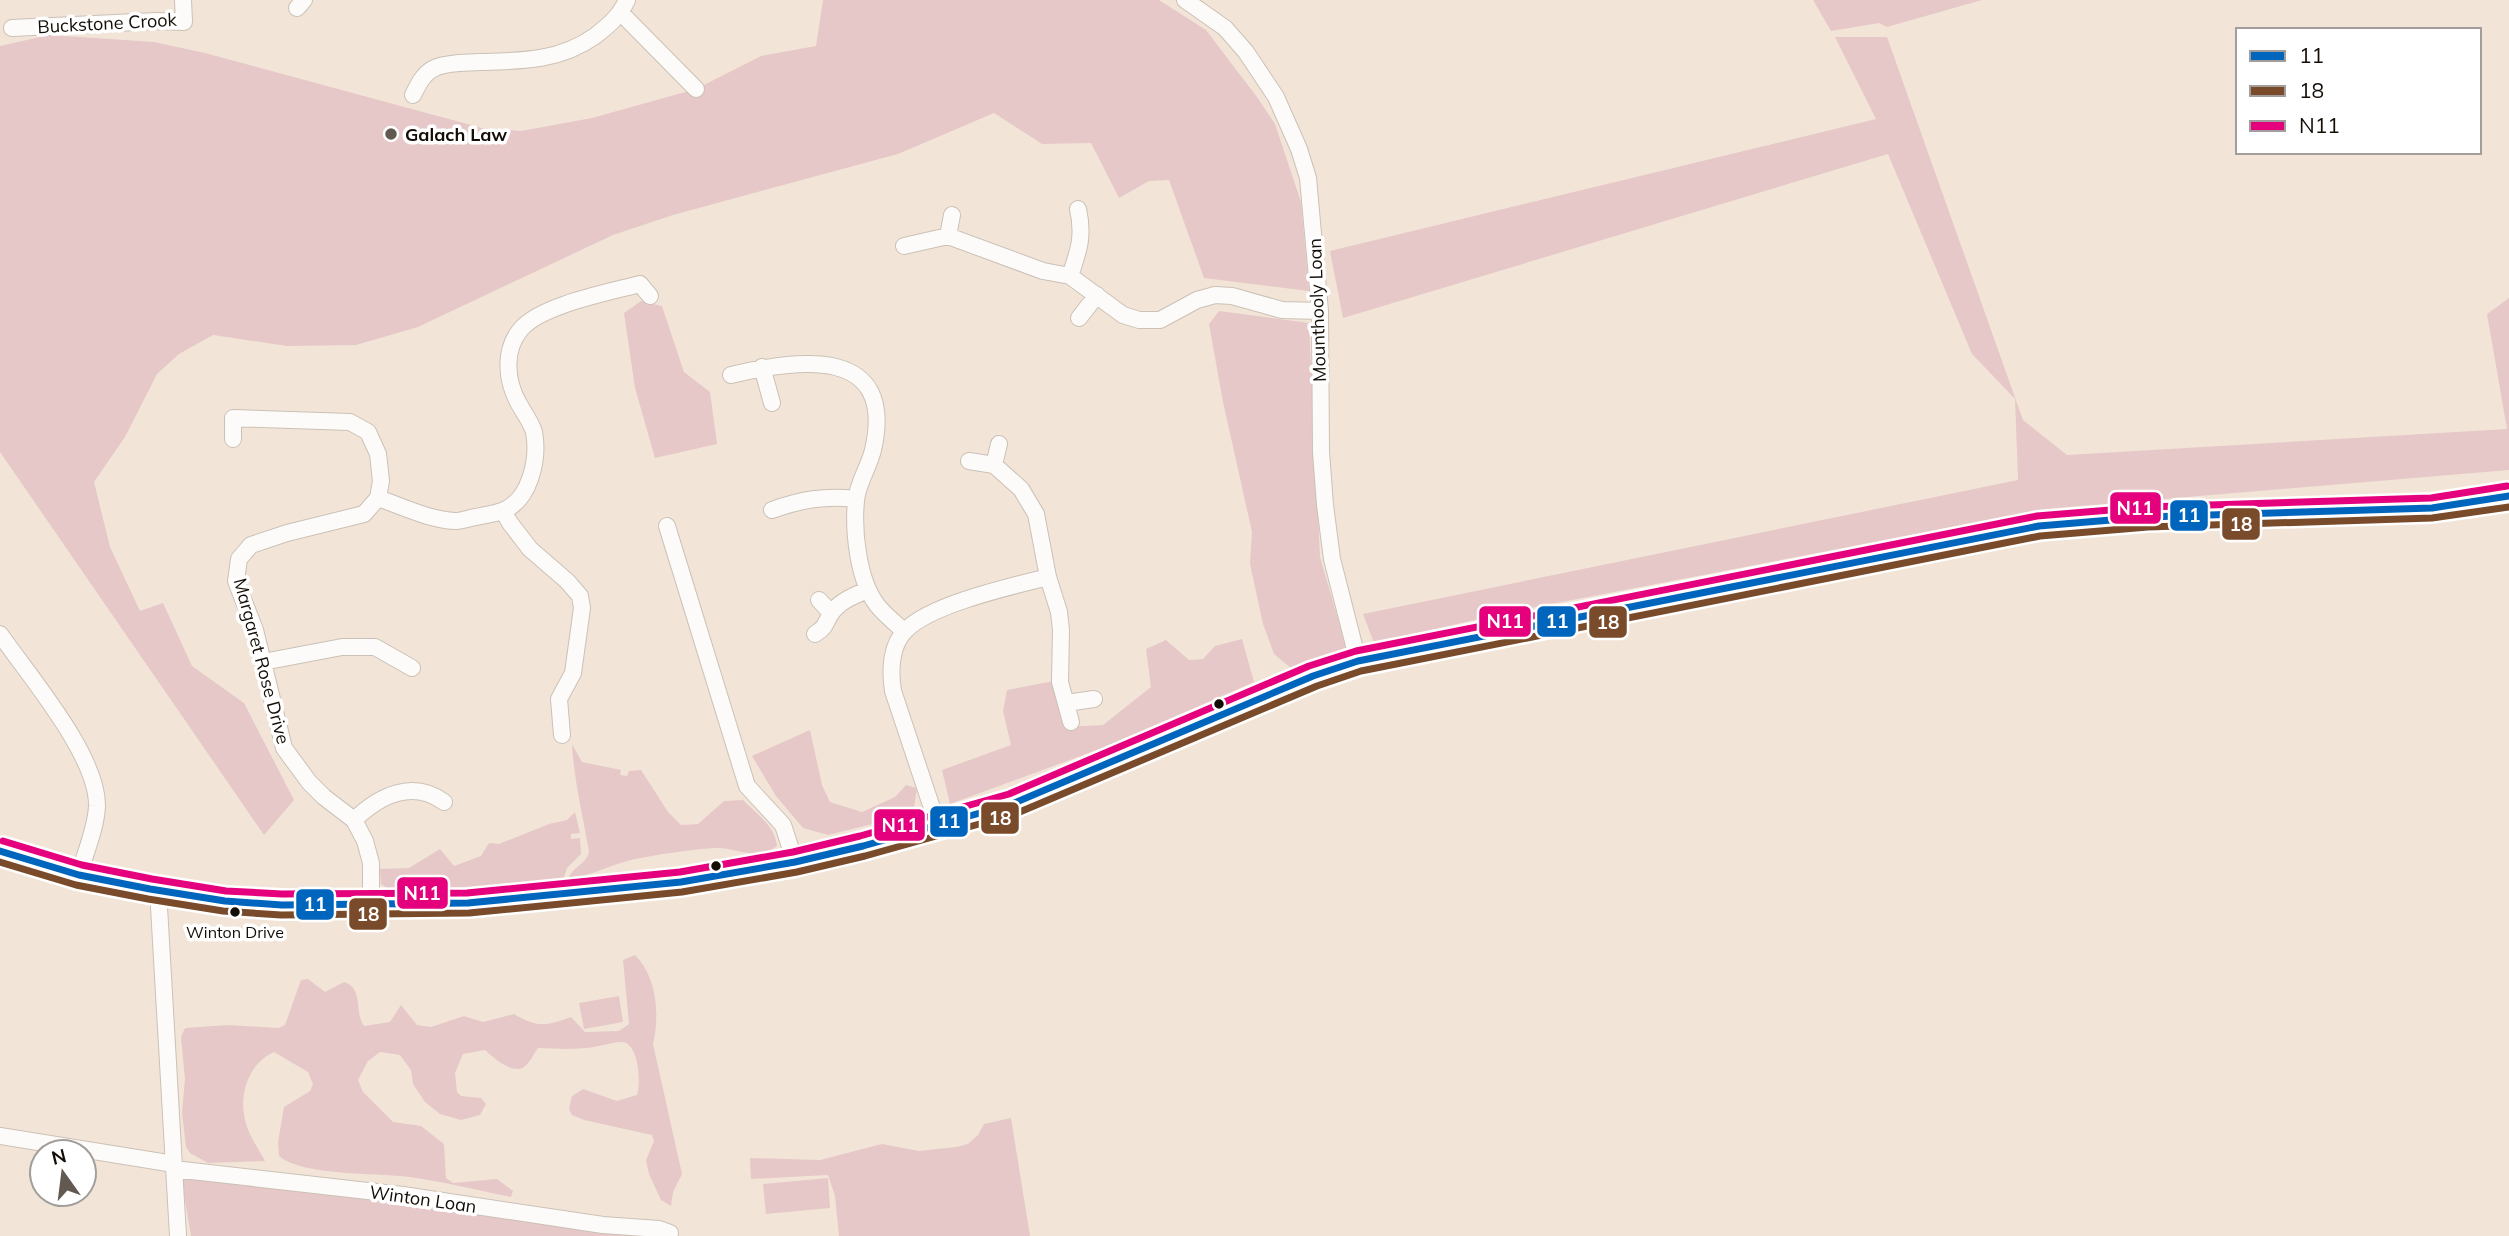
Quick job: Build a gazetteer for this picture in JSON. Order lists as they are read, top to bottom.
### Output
{
  "streets": {
    "street": [
      "Buckstone Crook",
      "Mounthooly Loan",
      "Margaret Rose Drive",
      "Winton Loan"
    ]
  },
  "places": ["Galach Law", "Winton Drive"],
  "lines": ["transit line N11", "transit line 11", "transit line 18"],
  "legend": ["11", "18", "N11"],
  "north": "top"
}
